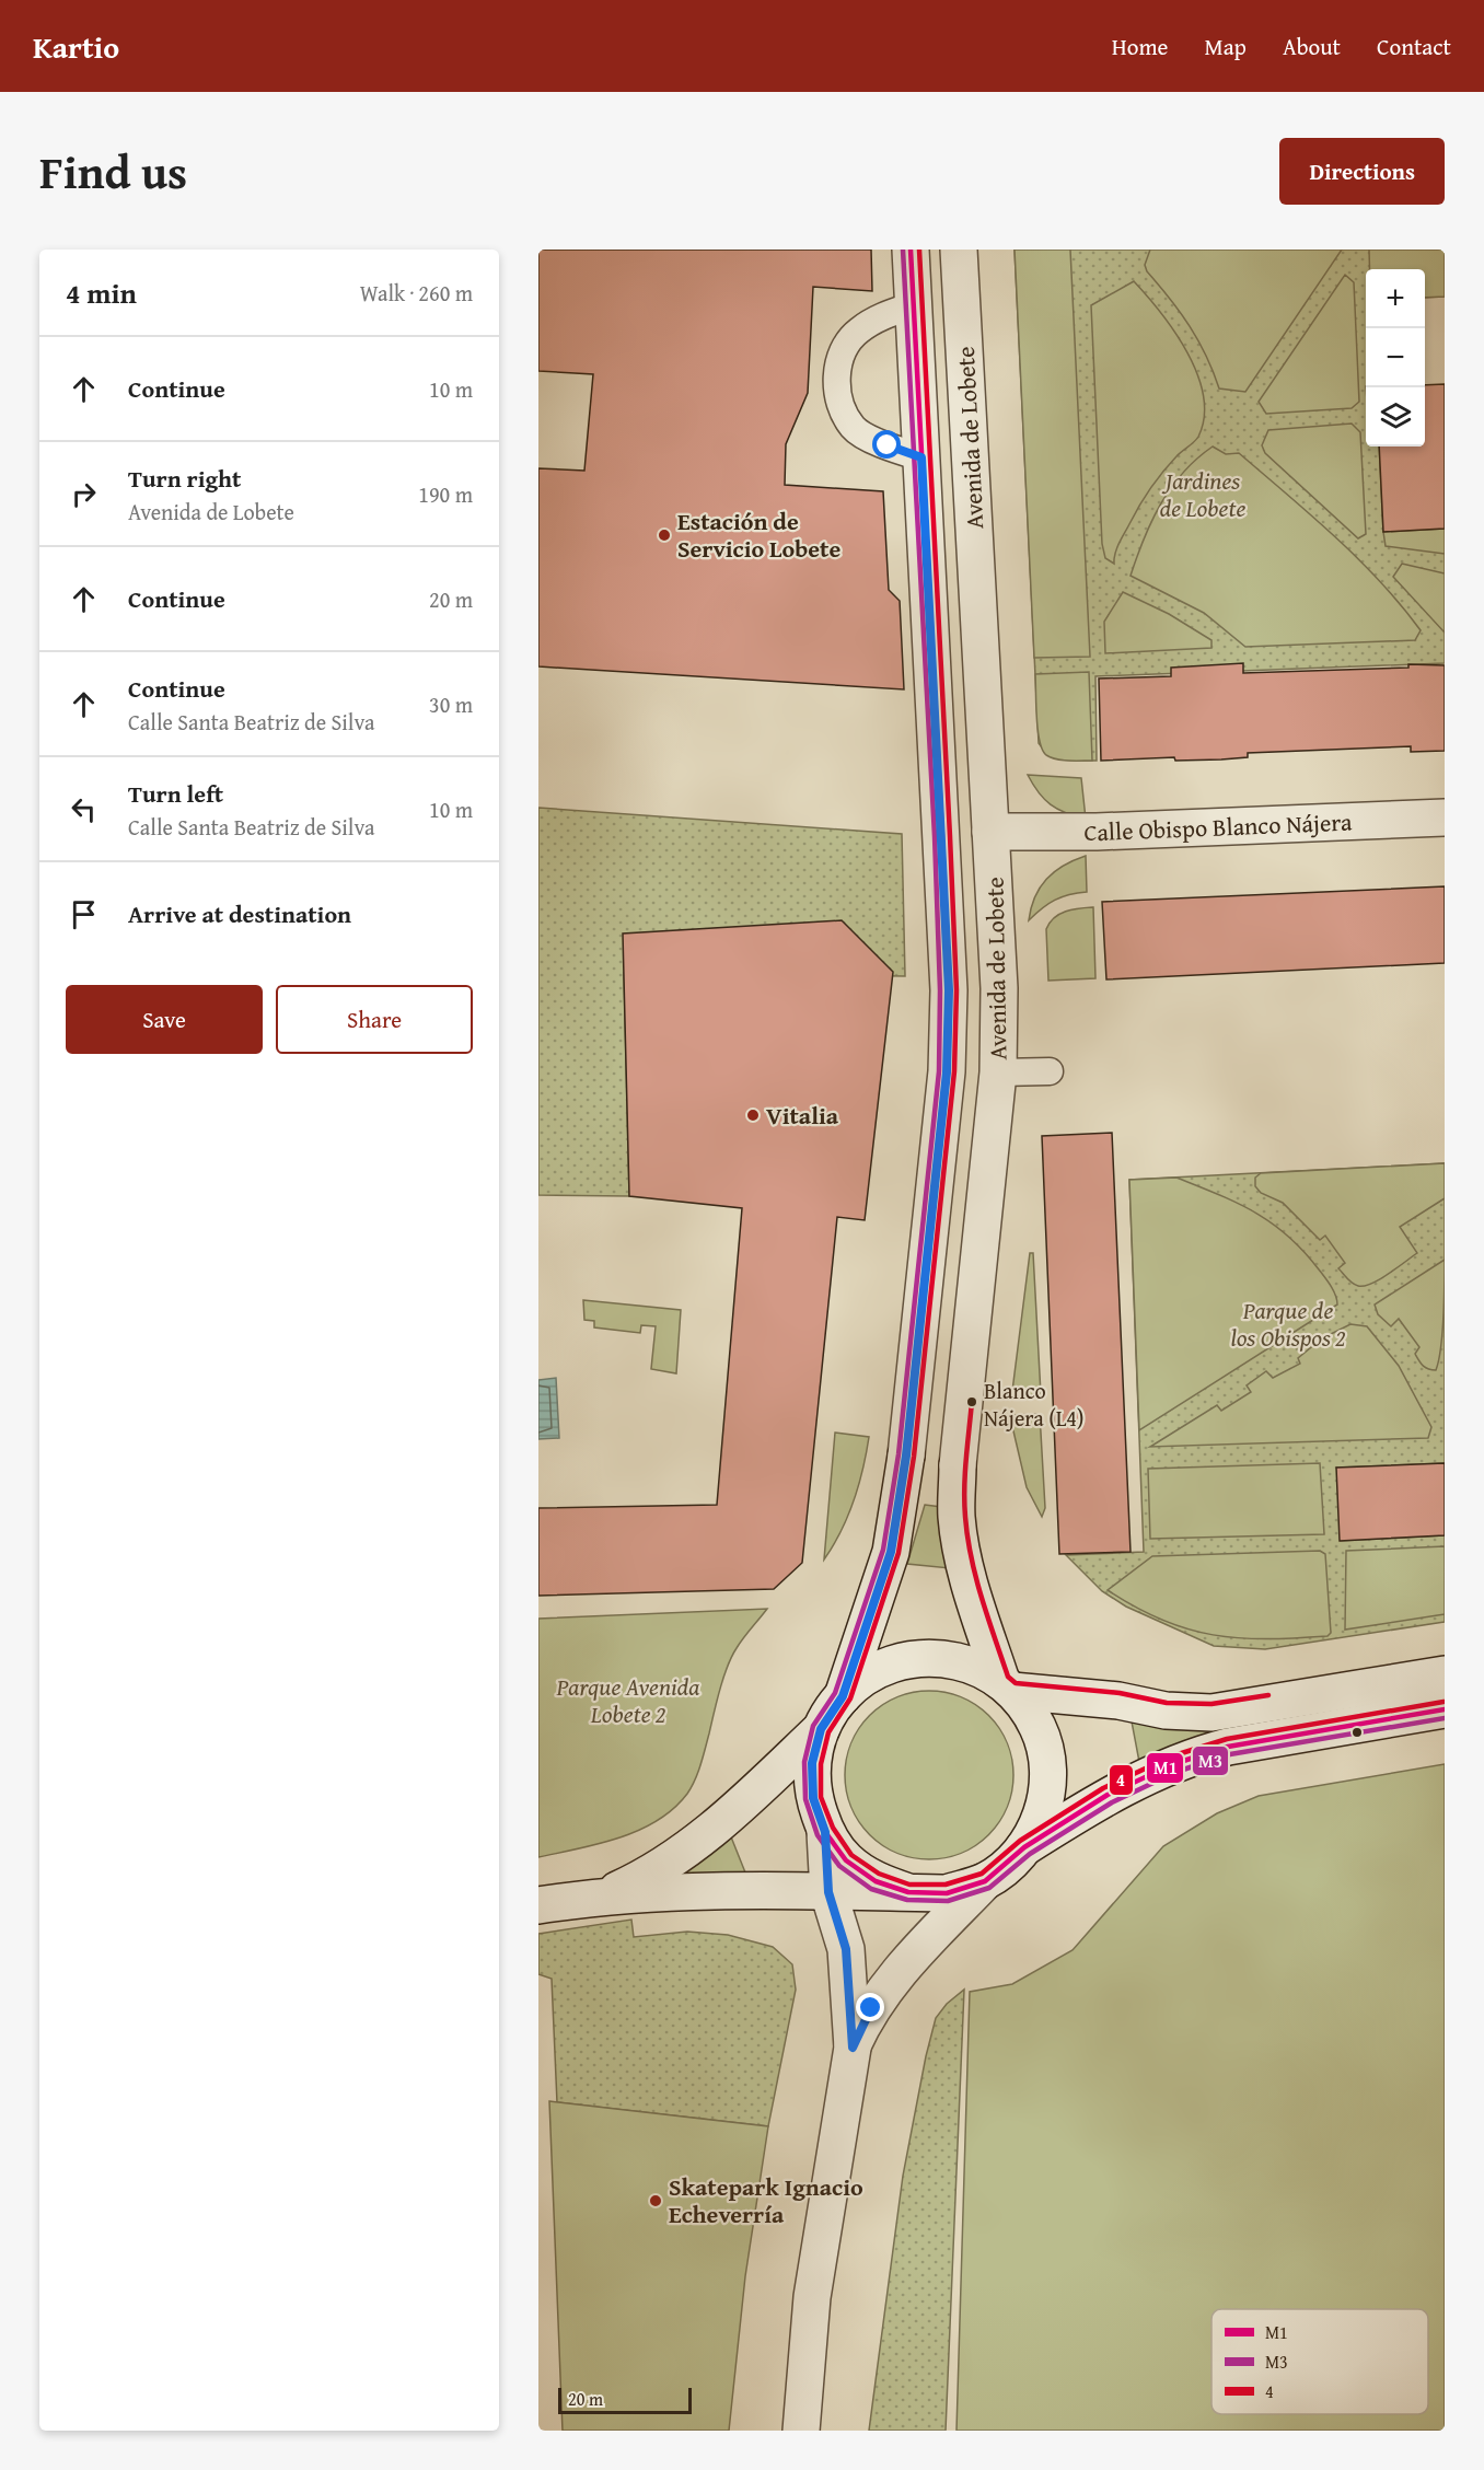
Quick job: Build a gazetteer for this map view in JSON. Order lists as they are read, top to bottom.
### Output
{
  "streets": {
    "street": ["Avenida de Lobete", "Calle Obispo Blanco Nájera"]
  },
  "crossings": [
    ["Avenida de Lobete", "Calle Obispo Blanco Nájera"]
  ],
  "parks": ["Jardines de Lobete", "Parque de los Obispos 2", "Parque Avenida Lobete 2"],
  "places": [
    "Estación de Servicio Lobete",
    "Vitalia",
    "Blanco Nájera (L4)",
    "Skatepark Ignacio Echeverría"
  ],
  "lines": ["transit line M1", "transit line M3", "transit line 4"],
  "legend": ["M1", "M3", "4"],
  "scale_bar": "20 m",
  "page": {
    "header": "Kartio",
    "nav": [
      "Home",
      "Map",
      "About",
      "Contact"
    ],
    "title": "Find us",
    "buttons": [
      "Directions",
      ["Save", "Share"]
    ],
    "heading": ["4 min", "Walk · 260 m"],
    "map_buttons": ["+", "−"],
    "list": [
      ["Continue", "10 m"],
      ["Turn right", "Avenida de Lobete", "190 m"],
      ["Continue", "20 m"],
      ["Continue", "Calle Santa Beatriz de Silva", "30 m"],
      ["Turn left", "Calle Santa Beatriz de Silva", "10 m"],
      "Arrive at destination"
    ],
    "scale": "20 m"
  }
}
